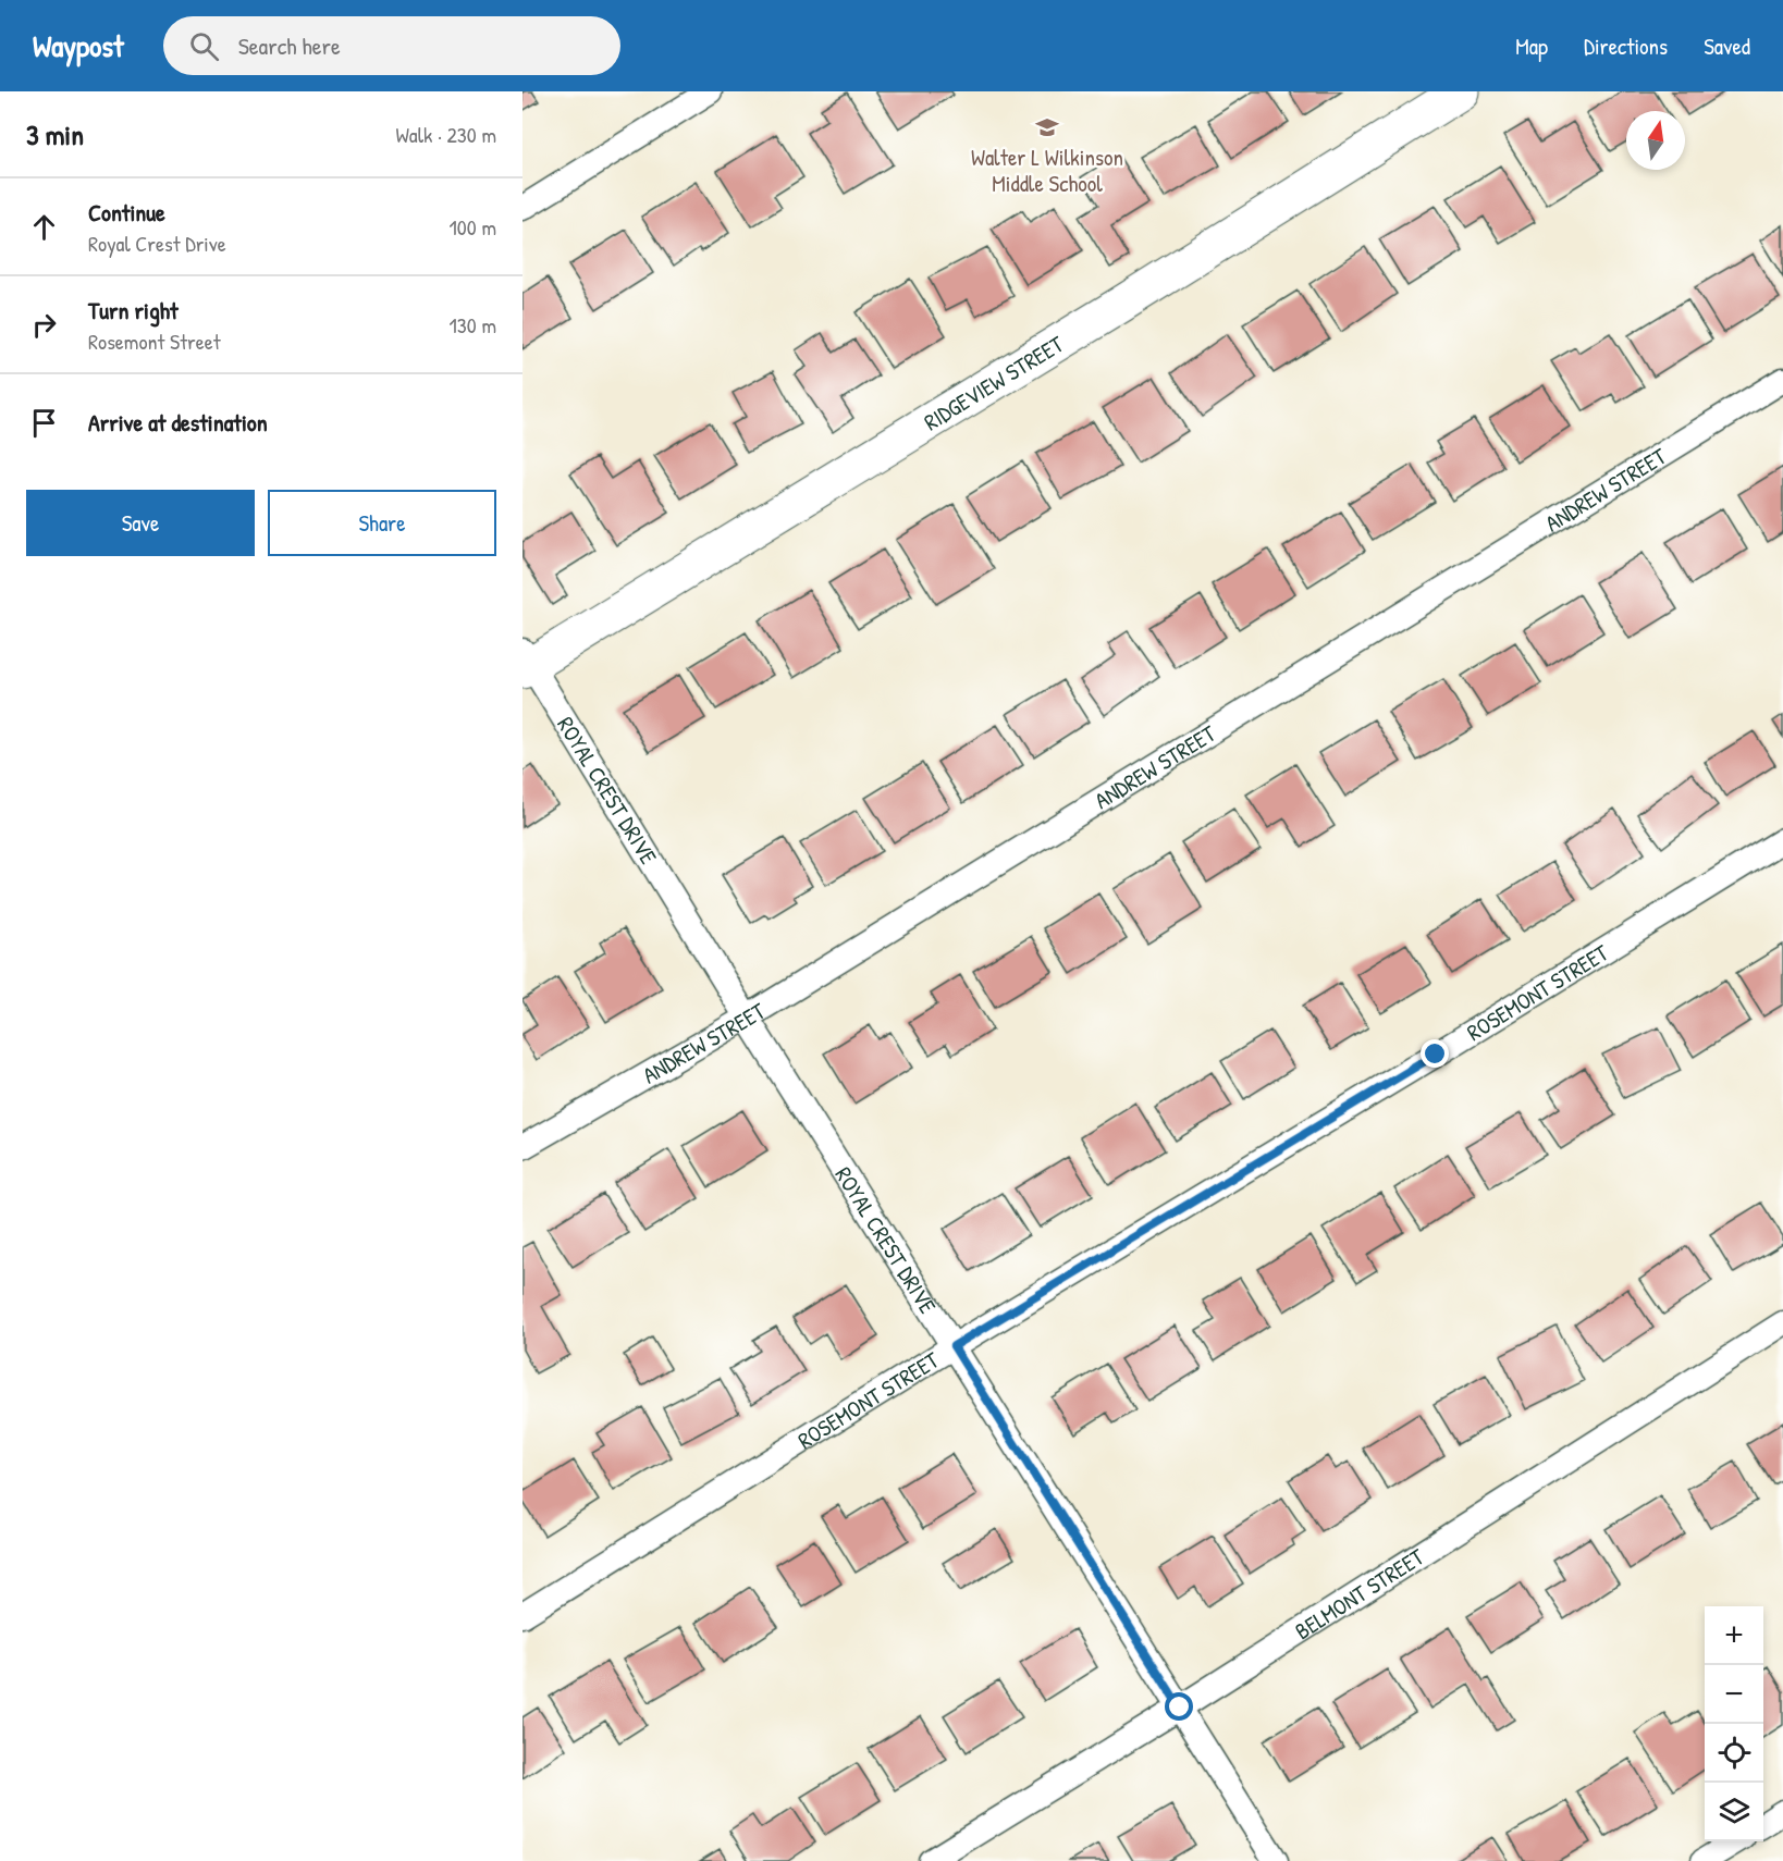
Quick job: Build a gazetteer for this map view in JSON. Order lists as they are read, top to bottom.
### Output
{
  "streets": {
    "street": [
      "RIDGEVIEW STREET",
      "ANDREW STREET",
      "ROYAL CREST DRIVE",
      "ROSEMONT STREET",
      "BELMONT STREET"
    ]
  },
  "crossings": [
    ["RIDGEVIEW STREET", "ROYAL CREST DRIVE"],
    ["ANDREW STREET", "ROYAL CREST DRIVE"],
    ["ROYAL CREST DRIVE", "ROSEMONT STREET"],
    ["ROYAL CREST DRIVE", "BELMONT STREET"]
  ],
  "places": {
    "school or university": ["Walter L Wilkinson Middle School"]
  },
  "north": "top",
  "page": {
    "header": "Waypost",
    "search": "Search here",
    "nav": ["Map", "Directions", "Saved"],
    "heading": ["3 min", "Walk · 230 m"],
    "list": [
      ["Continue", "Royal Crest Drive", "100 m"],
      ["Turn right", "Rosemont Street", "130 m"],
      "Arrive at destination"
    ],
    "buttons": ["Save", "Share"],
    "map_buttons": ["+", "−"]
  }
}
